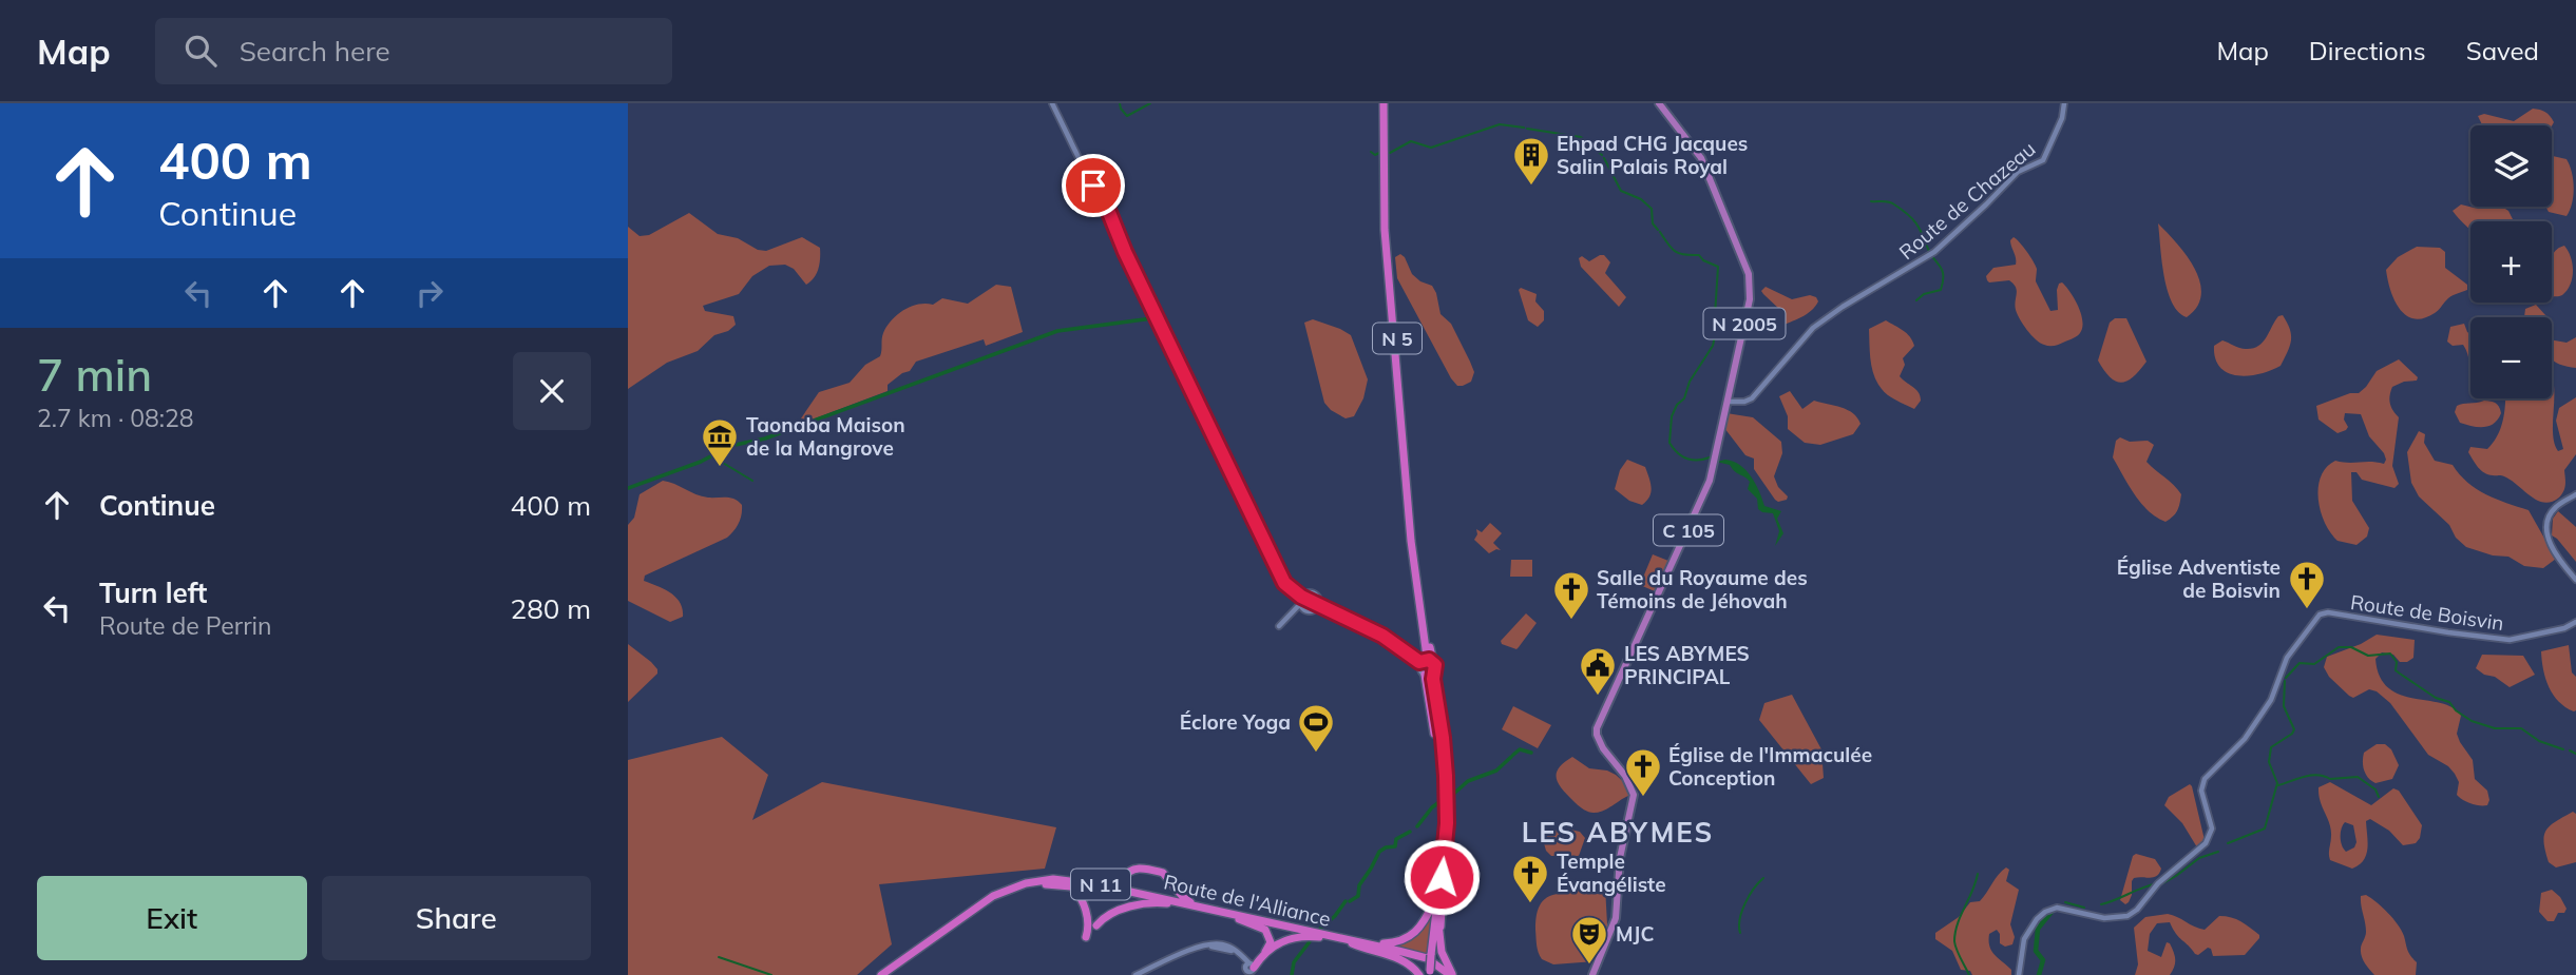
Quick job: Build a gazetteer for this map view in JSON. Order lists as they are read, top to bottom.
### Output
{
  "streets": {
    "highway": ["N 5", "N 11", "Route de l'Alliance"],
    "main road": [
      "Route de Chazeau",
      "N 2005",
      "C 105",
      "Route de Boisvin"
    ]
  },
  "crossings": [
    ["Route de Chazeau", "N 2005"],
    ["N 2005", "C 105"]
  ],
  "districts": ["LES ABYMES"],
  "places": {
    "building": ["Ehpad CHG Jacques Salin Palais Royal"],
    "museum": ["Taonaba Maison de la Mangrove"],
    "church": [
      "Église Adventiste de Boisvin",
      "Salle du Royaume des Témoins de Jéhovah",
      "Église de l'Immaculée Conception",
      "Temple Évangéliste"
    ],
    "public building": ["LES ABYMES PRINCIPAL"],
    "sports": ["Éclore Yoga"],
    "theatre": ["MJC"]
  },
  "page": {
    "header": "Map",
    "search": "Search here",
    "nav": ["Map", "Directions", "Saved"],
    "turn": ["400 m", "Continue"],
    "map_buttons": ["+", "−"],
    "heading": ["7 min", "2.7 km · 08:28"],
    "list": [
      {
        "name": "Continue",
        "value": "400 m"
      },
      {
        "name": "Turn left",
        "note": "Route de Perrin",
        "value": "280 m"
      }
    ],
    "buttons": ["Exit", "Share"]
  }
}
